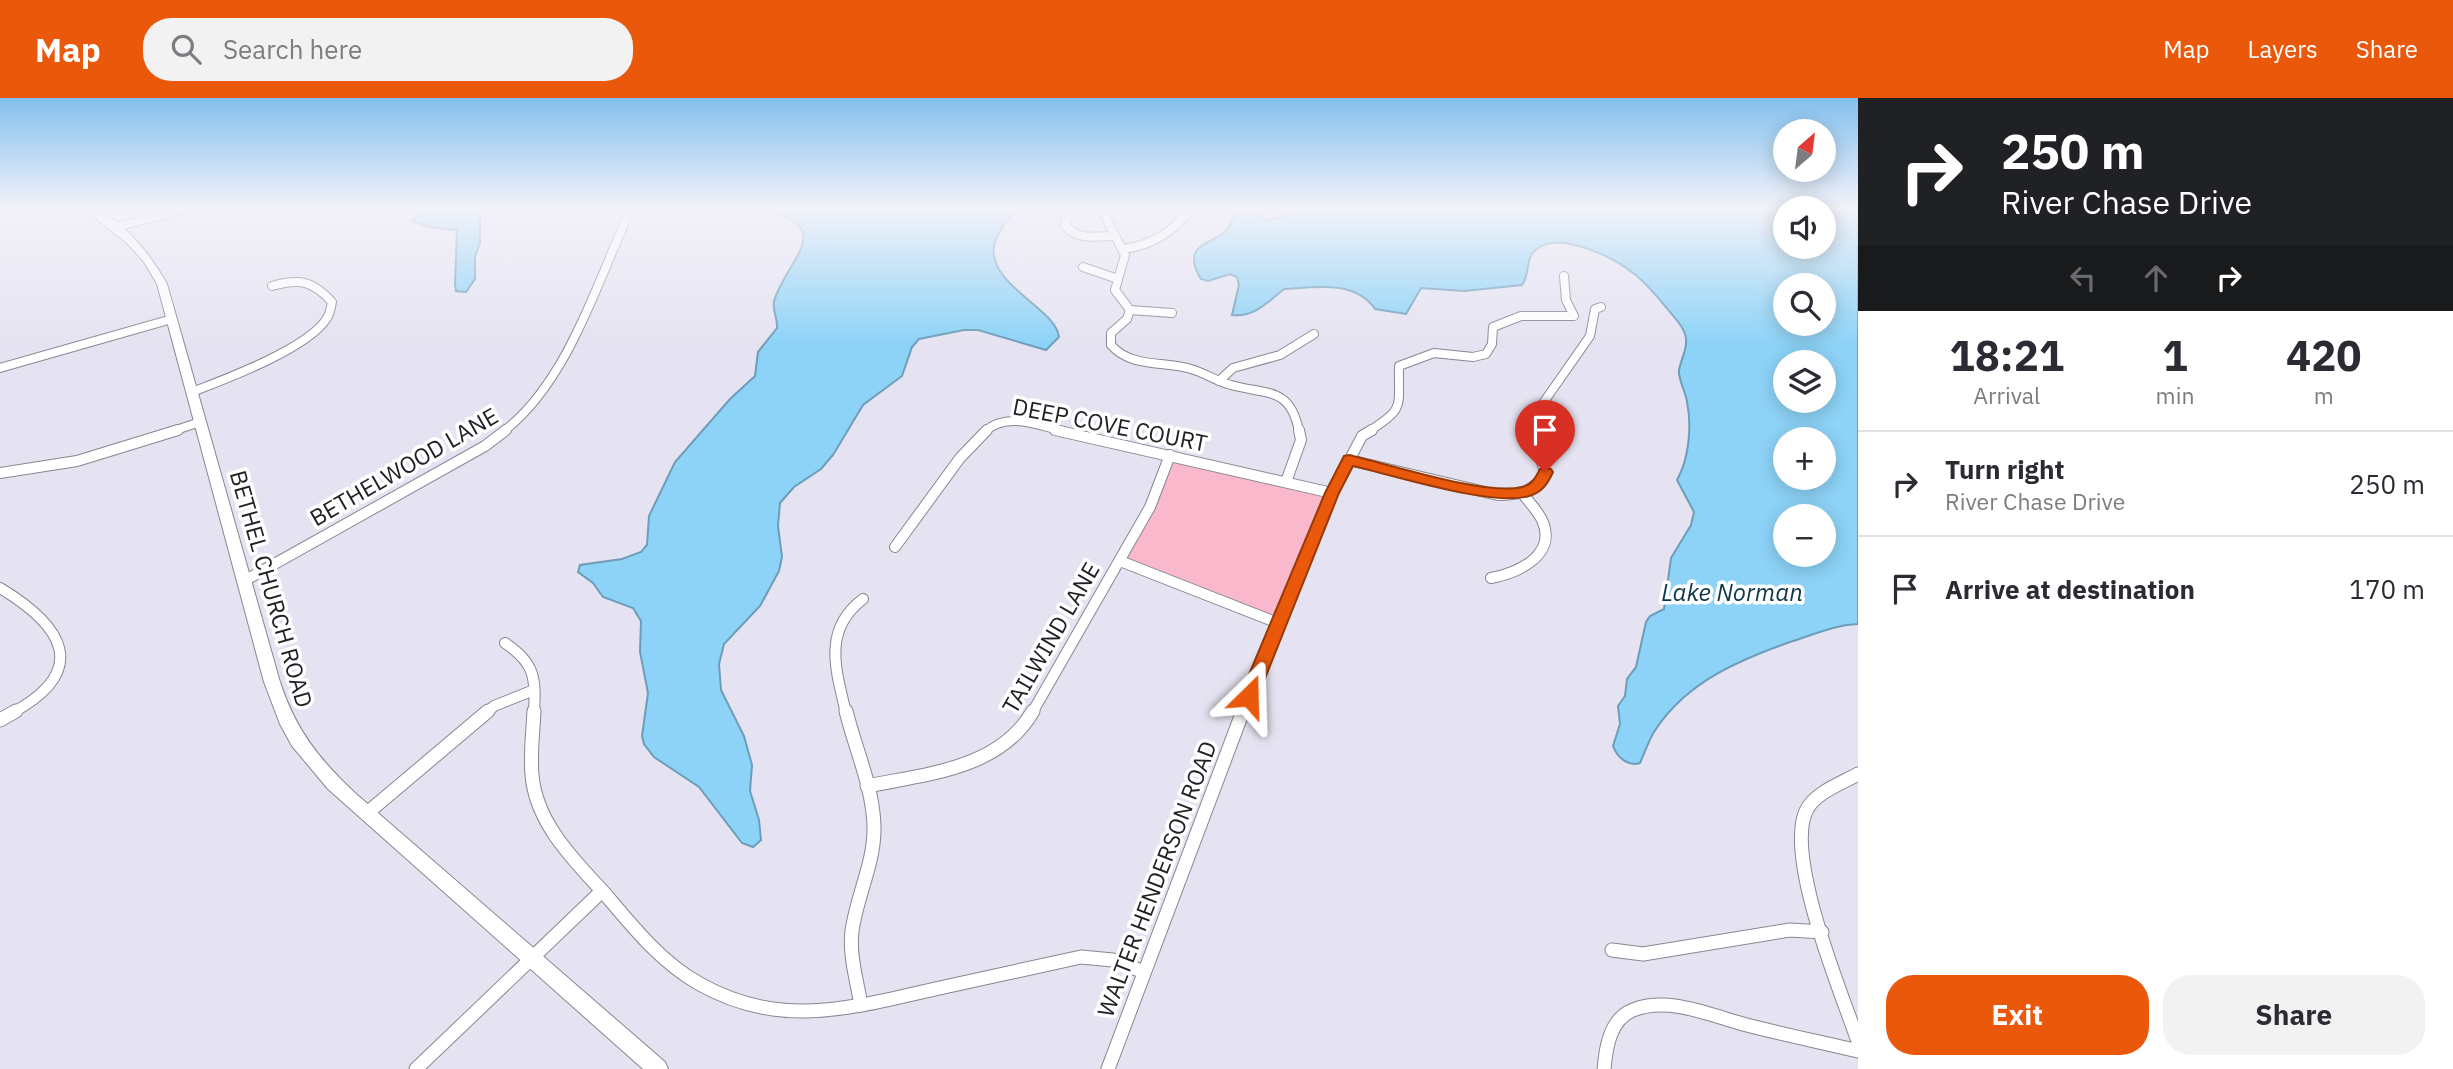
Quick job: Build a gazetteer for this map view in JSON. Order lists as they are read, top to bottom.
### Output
{
  "streets": {
    "street": [
      "DEEP COVE COURT",
      "BETHELWOOD LANE",
      "BETHEL CHURCH ROAD",
      "TAILWIND LANE",
      "WALTER HENDERSON ROAD"
    ]
  },
  "crossings": [
    ["DEEP COVE COURT", "TAILWIND LANE"],
    ["DEEP COVE COURT", "WALTER HENDERSON ROAD"],
    ["BETHELWOOD LANE", "BETHEL CHURCH ROAD"]
  ],
  "water": ["Lake Norman"],
  "north": "top right",
  "page": {
    "header": "Map",
    "search": "Search here",
    "nav": ["Map", "Layers", "Share"],
    "turn": ["250 m", "River Chase Drive"],
    "map_buttons": ["+", "−"],
    "eta": [
      "18:21",
      "Arrival",
      "1",
      "min",
      "420",
      "m"
    ],
    "list": [
      {
        "name": "Turn right",
        "note": "River Chase Drive",
        "value": "250 m"
      },
      {
        "name": "Arrive at destination",
        "value": "170 m"
      }
    ],
    "buttons": ["Exit", "Share"]
  }
}
